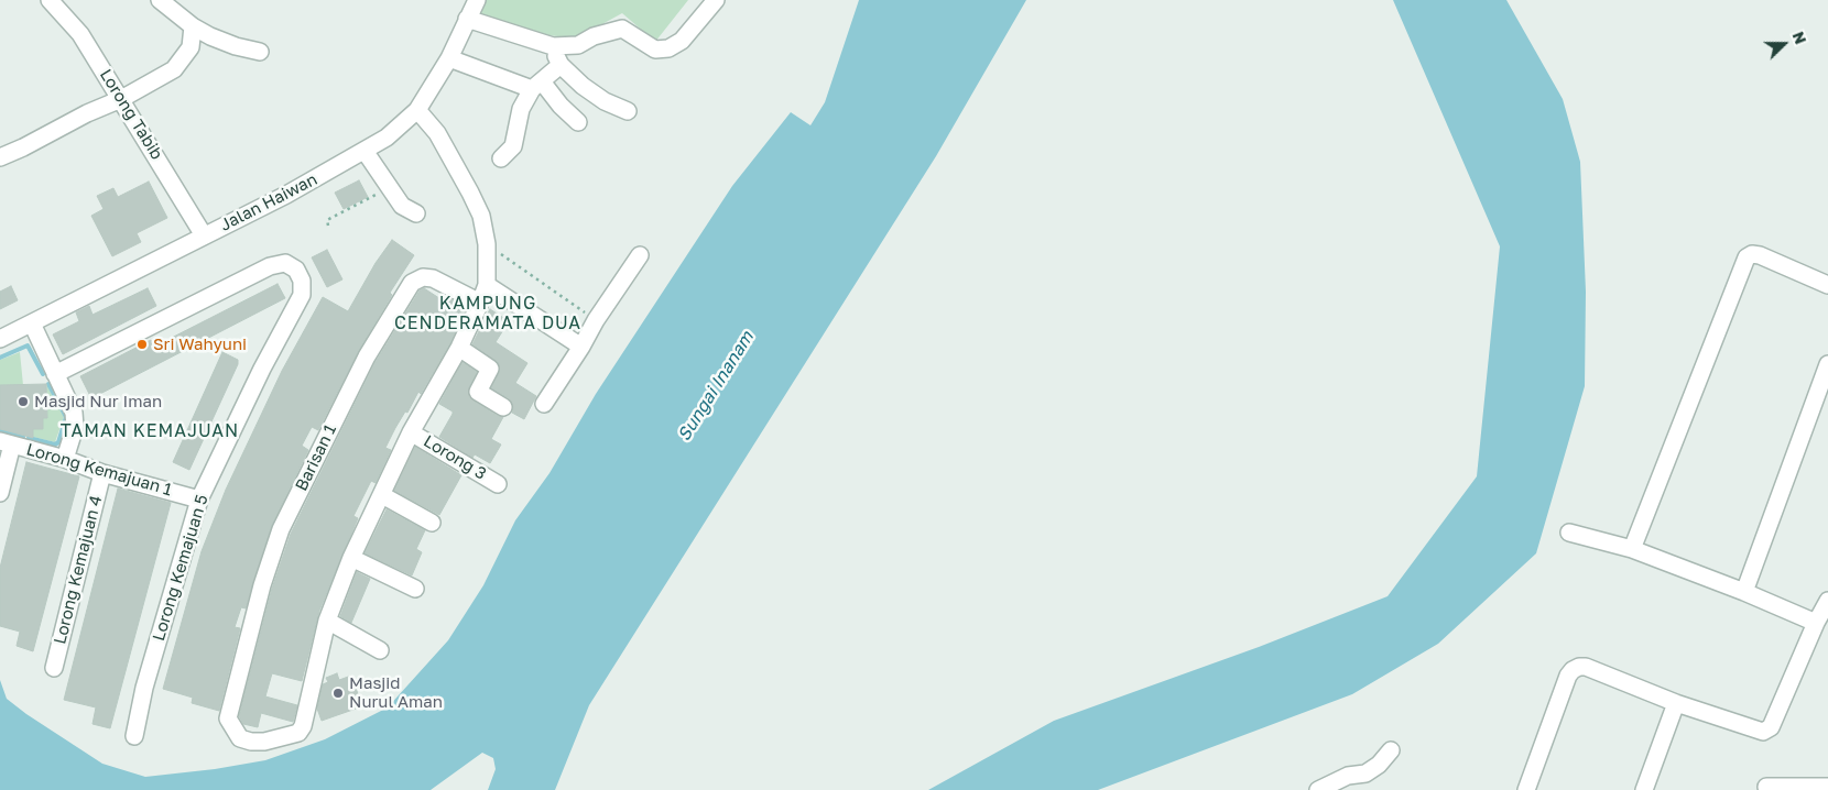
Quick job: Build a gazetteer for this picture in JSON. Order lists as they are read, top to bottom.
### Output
{
  "streets": {
    "street": [
      "Lorong Tabib",
      "Jalan Haiwan",
      "Barisan 1",
      "Lorong 3",
      "Lorong Kemajuan 1",
      "Lorong Kemajuan 5",
      "Lorong Kemajuan 4"
    ]
  },
  "crossings": [
    ["Lorong Tabib", "Jalan Haiwan"],
    ["Lorong Kemajuan 1", "Lorong Kemajuan 5"],
    ["Lorong Kemajuan 1", "Lorong Kemajuan 4"]
  ],
  "districts": ["KAMPUNG CENDERAMATA DUA", "TAMAN KEMAJUAN"],
  "water": ["Sungai Inanam"],
  "places": ["Sri Wahyuni", "Masjid Nur Iman", "Masjid Nurul Aman"],
  "north": "right"
}
